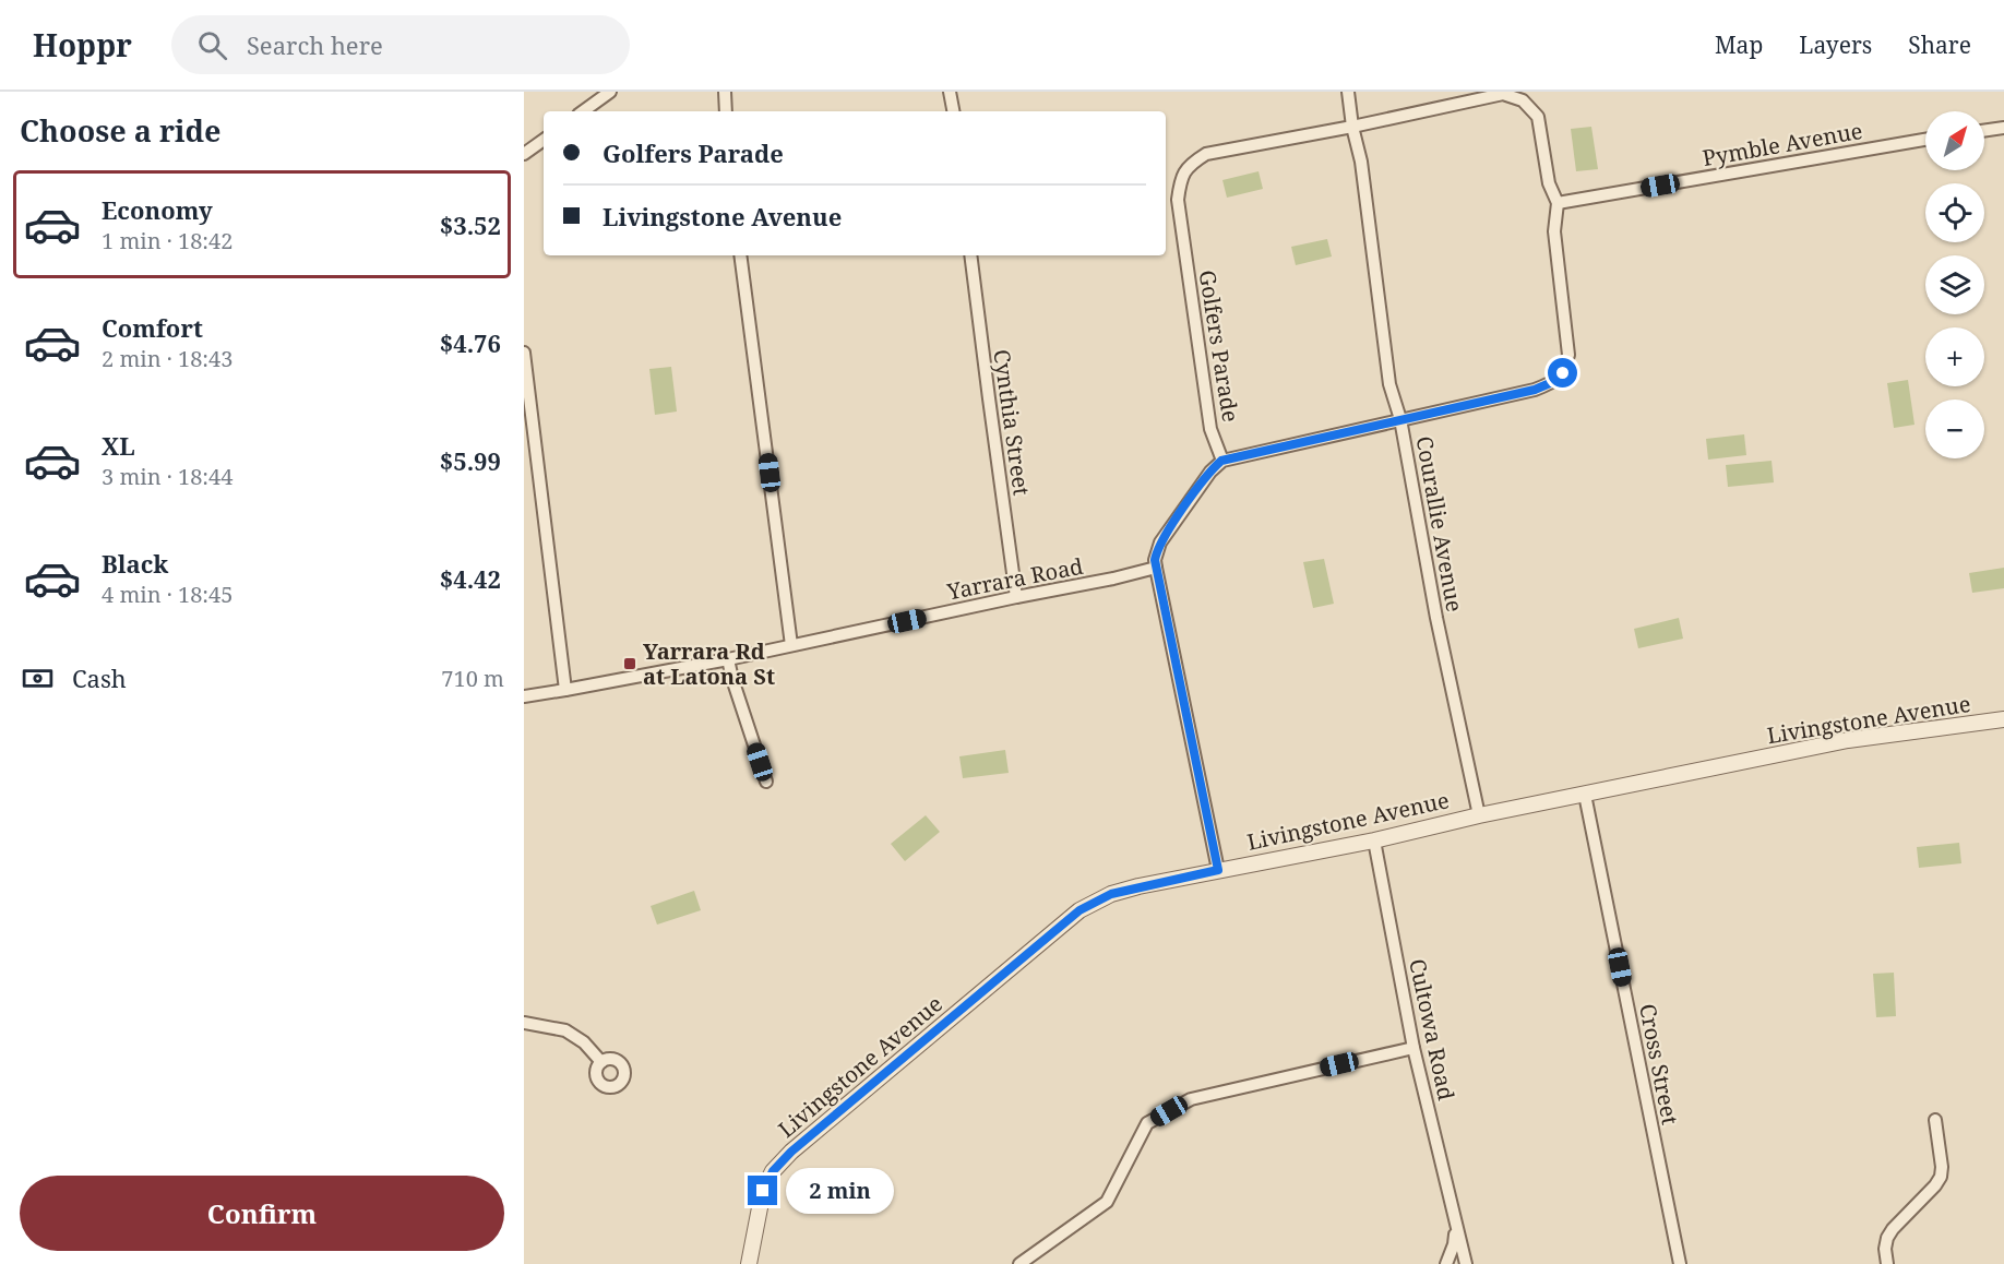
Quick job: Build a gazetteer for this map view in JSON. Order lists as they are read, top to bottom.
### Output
{
  "streets": {
    "street": [
      "Pymble Avenue",
      "Golfers Parade",
      "Cynthia Street",
      "Courallie Avenue",
      "Yarrara Road",
      "Livingstone Avenue",
      "Cultowa Road",
      "Cross Street"
    ]
  },
  "crossings": [
    ["Pymble Avenue", "Golfers Parade"],
    ["Golfers Parade", "Courallie Avenue"],
    ["Cynthia Street", "Yarrara Road"],
    ["Courallie Avenue", "Livingstone Avenue"],
    ["Livingstone Avenue", "Cultowa Road"],
    ["Livingstone Avenue", "Cross Street"]
  ],
  "places": {
    "transit": ["Yarrara Rd at Latona St"]
  },
  "north": "top right",
  "page": {
    "header": "Hoppr",
    "search": "Search here",
    "nav": ["Map", "Layers", "Share"],
    "heading": "Choose a ride",
    "map_buttons": ["+", "−"],
    "banner": ["Golfers Parade", "Livingstone Avenue"],
    "list": [
      {
        "name": "Economy",
        "note": "1 min · 18:42",
        "value": "$3.52"
      },
      {
        "name": "Comfort",
        "note": "2 min · 18:43",
        "value": "$4.76"
      },
      {
        "name": "XL",
        "note": "3 min · 18:44",
        "value": "$5.99"
      },
      {
        "name": "Black",
        "note": "4 min · 18:45",
        "value": "$4.42"
      }
    ],
    "pay": ["Cash", "710 m"],
    "buttons": "Confirm",
    "bubble": "2 min"
  }
}
